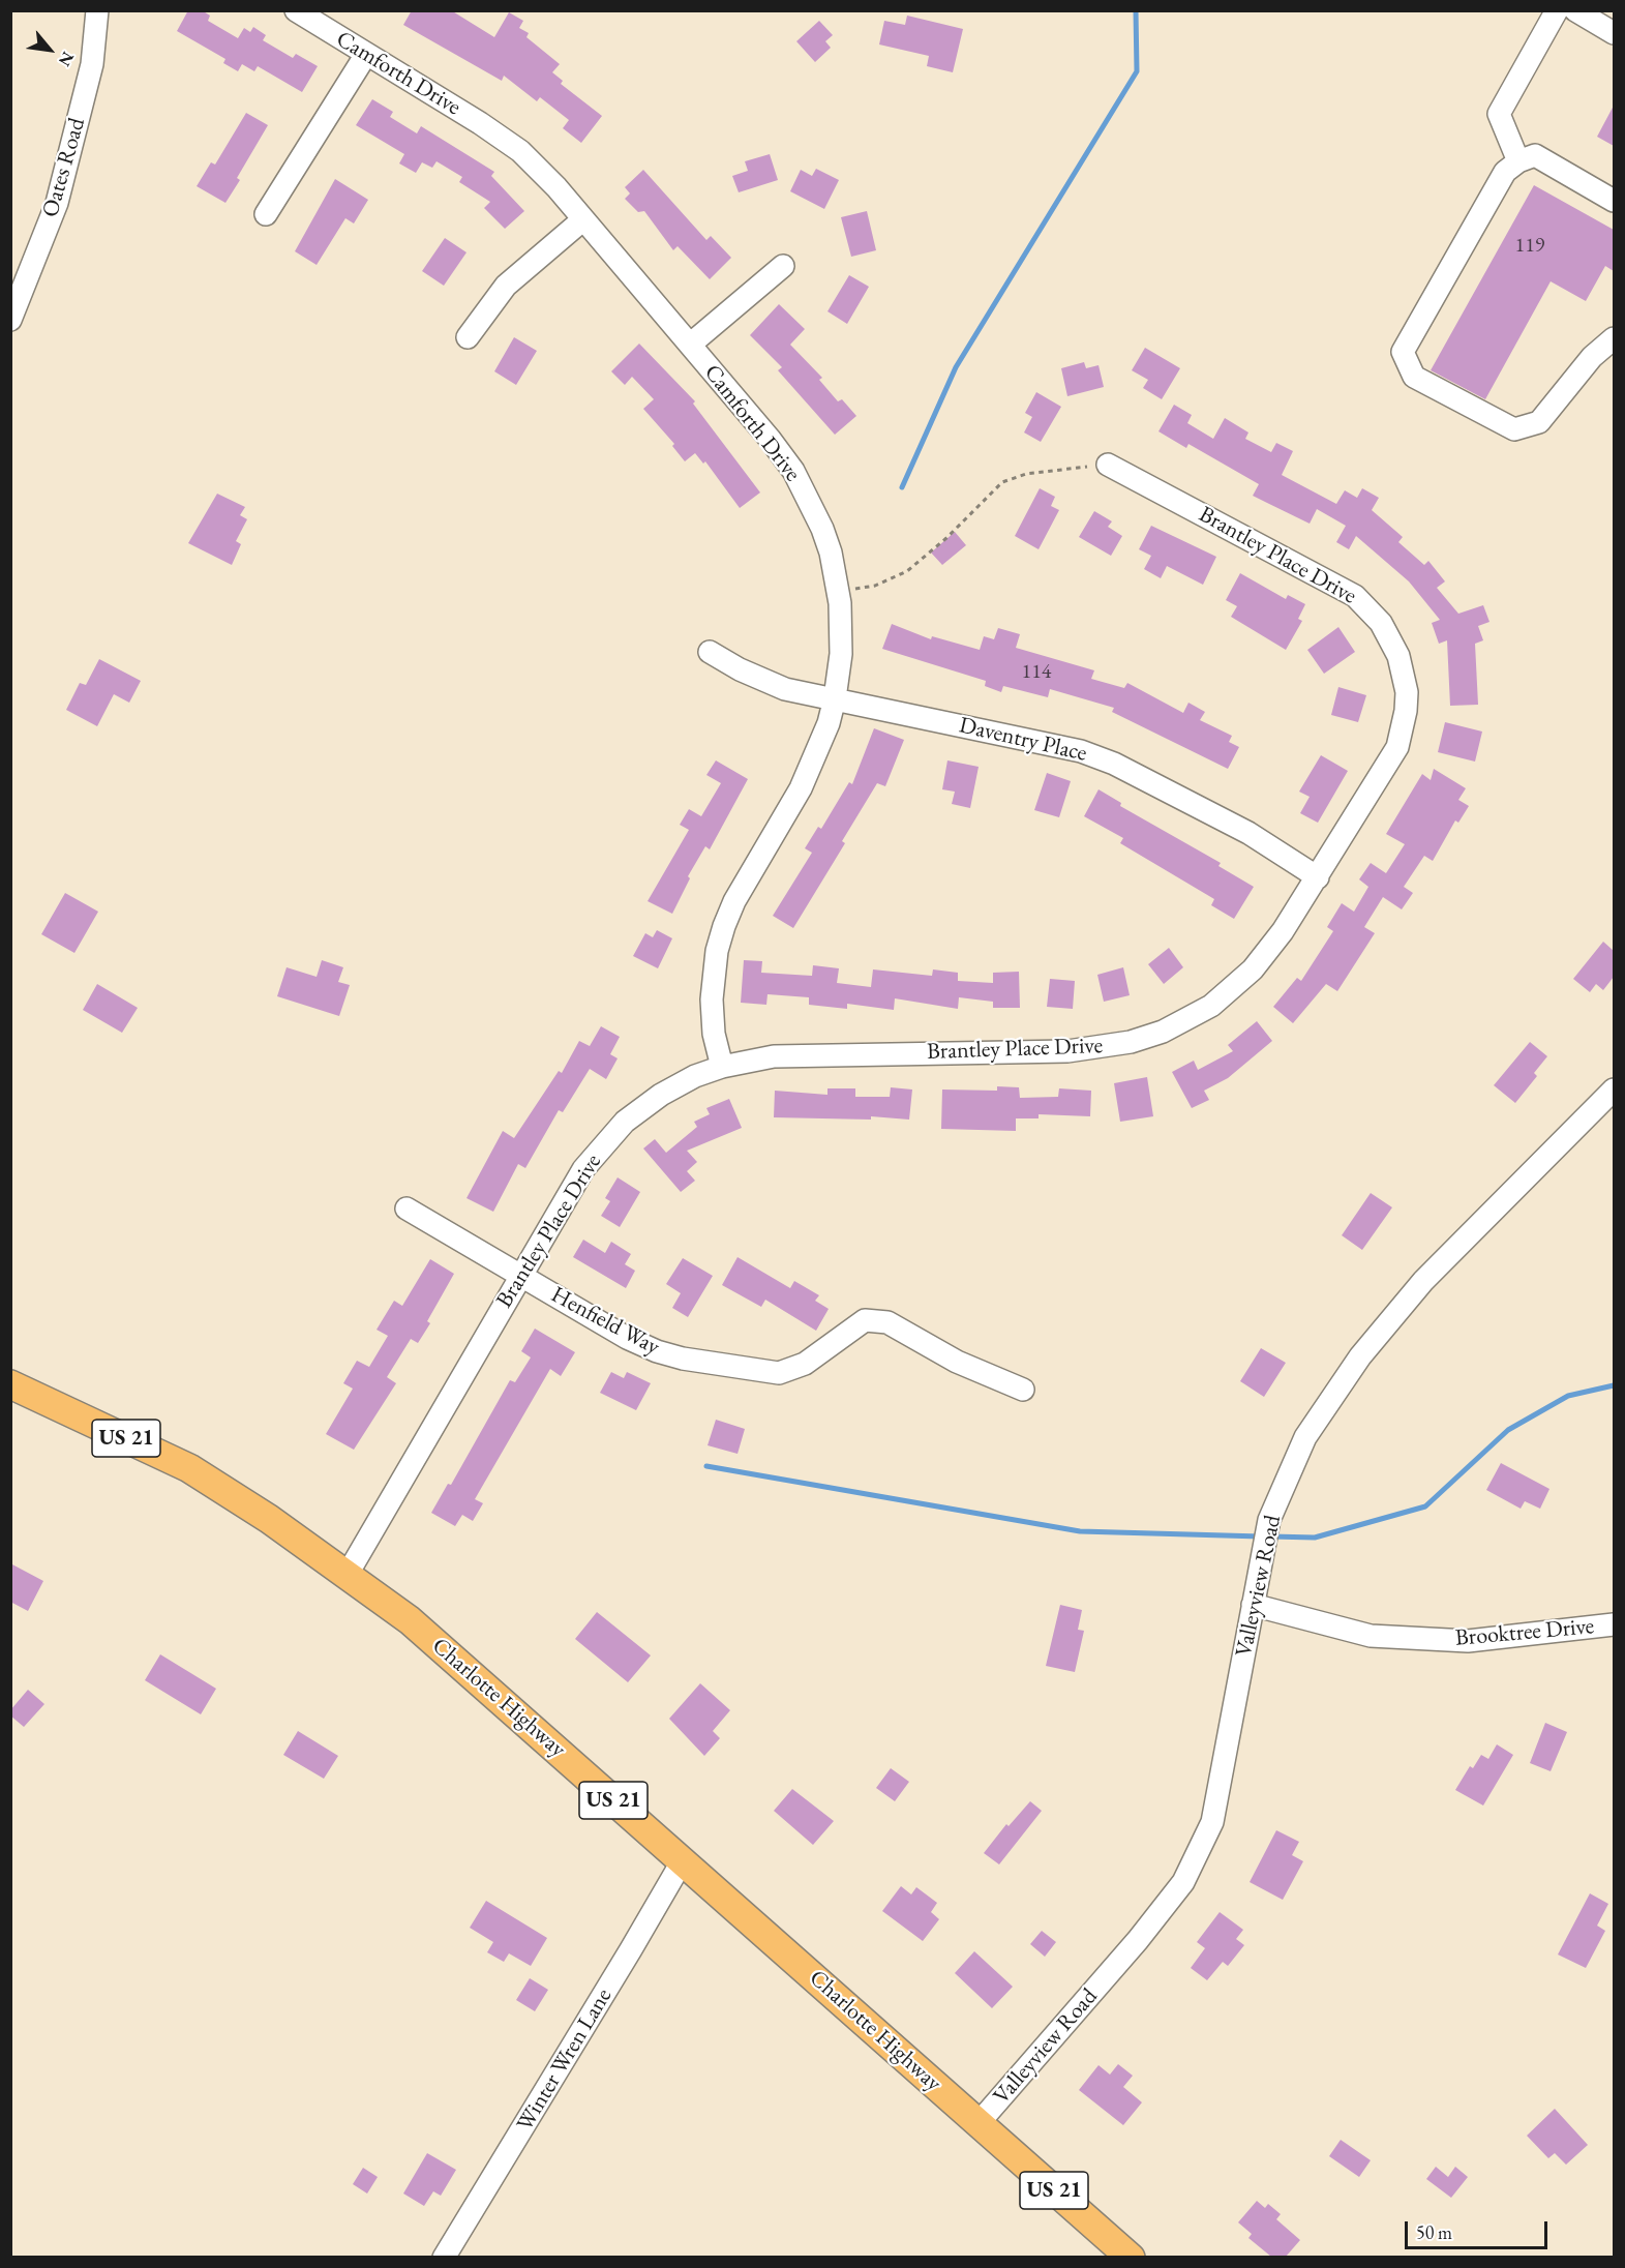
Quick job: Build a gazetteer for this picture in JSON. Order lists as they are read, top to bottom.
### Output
{
  "streets": {
    "main road": ["US 21", "Charlotte Highway"],
    "street": [
      "Camforth Drive",
      "Oates Road",
      "Brantley Place Drive",
      "Daventry Place",
      "Henfield Way",
      "Valleyview Road",
      "Brooktree Drive",
      "Winter Wren Lane"
    ]
  },
  "crossings": [
    ["Camforth Drive", "Brantley Place Drive"],
    ["Camforth Drive", "Daventry Place"],
    ["Brantley Place Drive", "Daventry Place"],
    ["Brantley Place Drive", "Henfield Way"],
    ["Brantley Place Drive", "Charlotte Highway"],
    ["Valleyview Road", "Brooktree Drive"],
    ["Valleyview Road", "Charlotte Highway"],
    ["Charlotte Highway", "Winter Wren Lane"]
  ],
  "house_numbers": ["119", "114"],
  "scale_bar": "50 m",
  "north": "bottom right"
}
